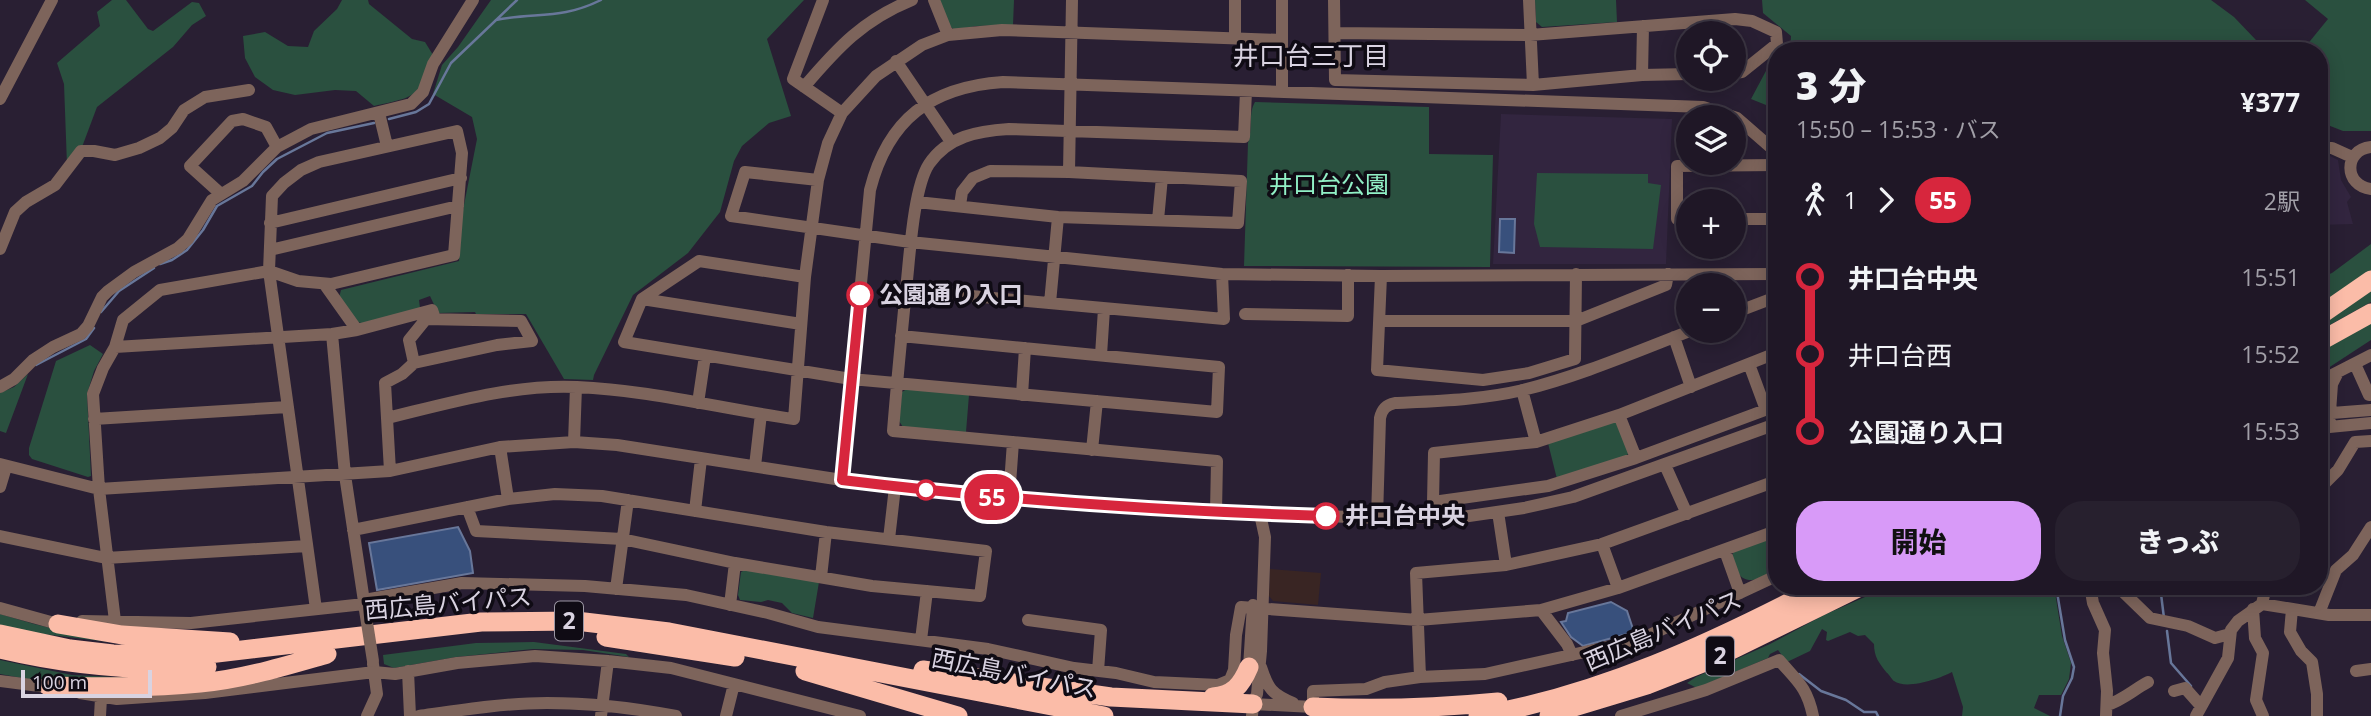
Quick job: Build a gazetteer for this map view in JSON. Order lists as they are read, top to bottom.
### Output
{
  "streets": {
    "highway": ["西広島バイパス", "2"]
  },
  "districts": ["井口台三丁目"],
  "parks": ["井口台公園"],
  "places": ["公園通り入口", "井口台中央"],
  "lines": ["bus line 55"],
  "scale_bar": "100 m",
  "page": {
    "on_map": "55",
    "map_buttons": ["+", "−"],
    "heading": ["3 分", "15:50 – 15:53 · バス", "¥377"],
    "legs": ["1", "55", "2駅"],
    "list": [
      {
        "name": "井口台中央",
        "value": "15:51"
      },
      {
        "name": "井口台西",
        "value": "15:52"
      },
      {
        "name": "公園通り入口",
        "value": "15:53"
      }
    ],
    "buttons": ["開始", "きっぷ"],
    "scale": "100 m"
  }
}
